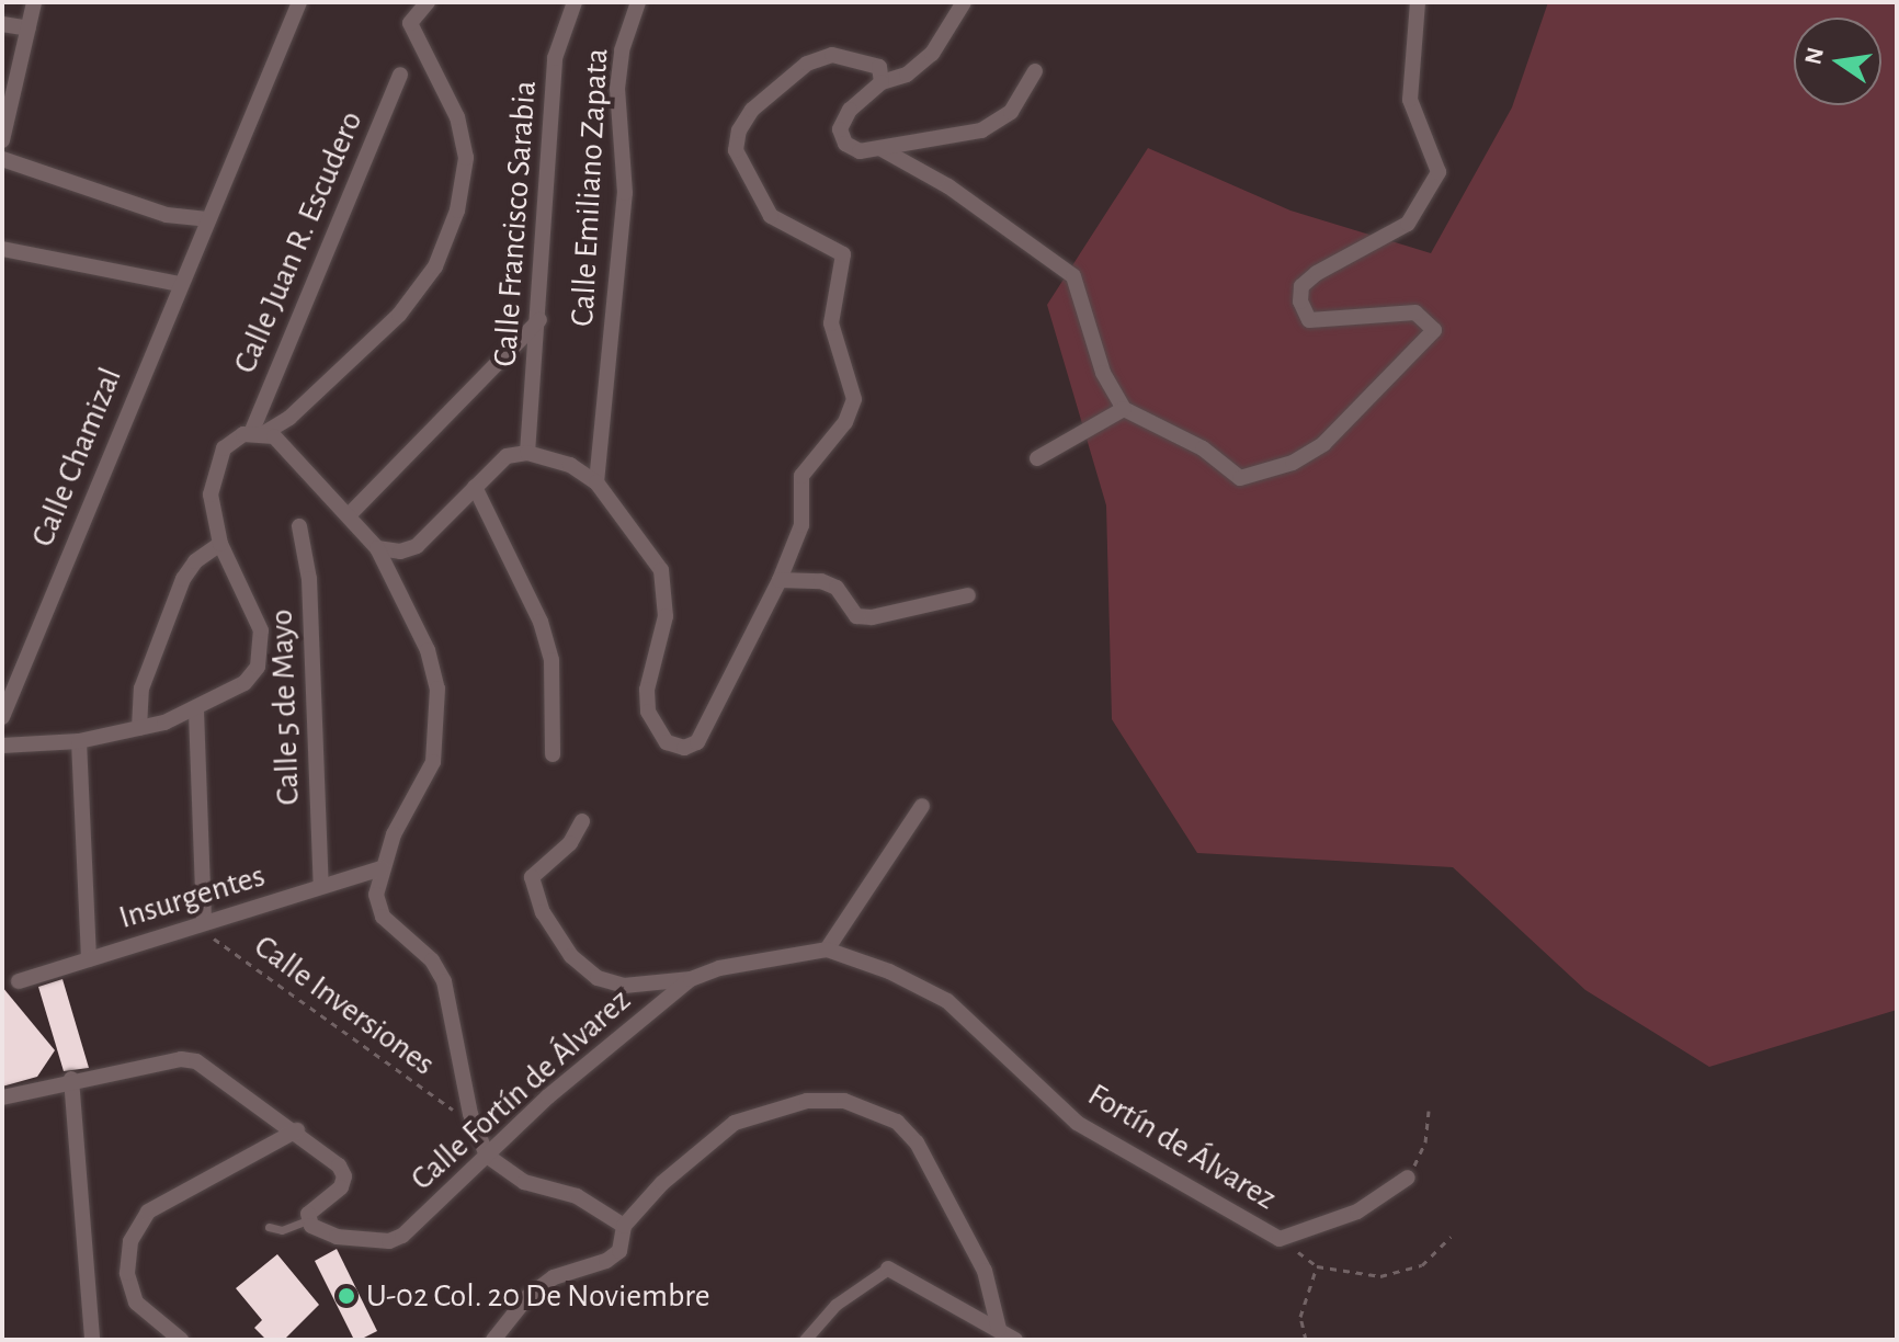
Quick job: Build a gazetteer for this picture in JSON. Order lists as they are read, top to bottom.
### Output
{
  "streets": {
    "street": [
      "Calle Emiliano Zapata",
      "Calle Francisco Sarabia",
      "Calle Juan R. Escudero",
      "Calle Chamizal",
      "Calle 5 de Mayo",
      "Insurgentes",
      "Calle Fortín de Álvarez",
      "Fortín de Álvarez"
    ],
    "path": ["Calle Inversiones"]
  },
  "crossings": [
    ["Calle 5 de Mayo", "Insurgentes"],
    ["Insurgentes", "Calle Inversiones"],
    ["Calle Fortín de Álvarez", "Fortín de Álvarez"]
  ],
  "places": ["U-02 Col. 20 De Noviembre"],
  "north": "left"
}
